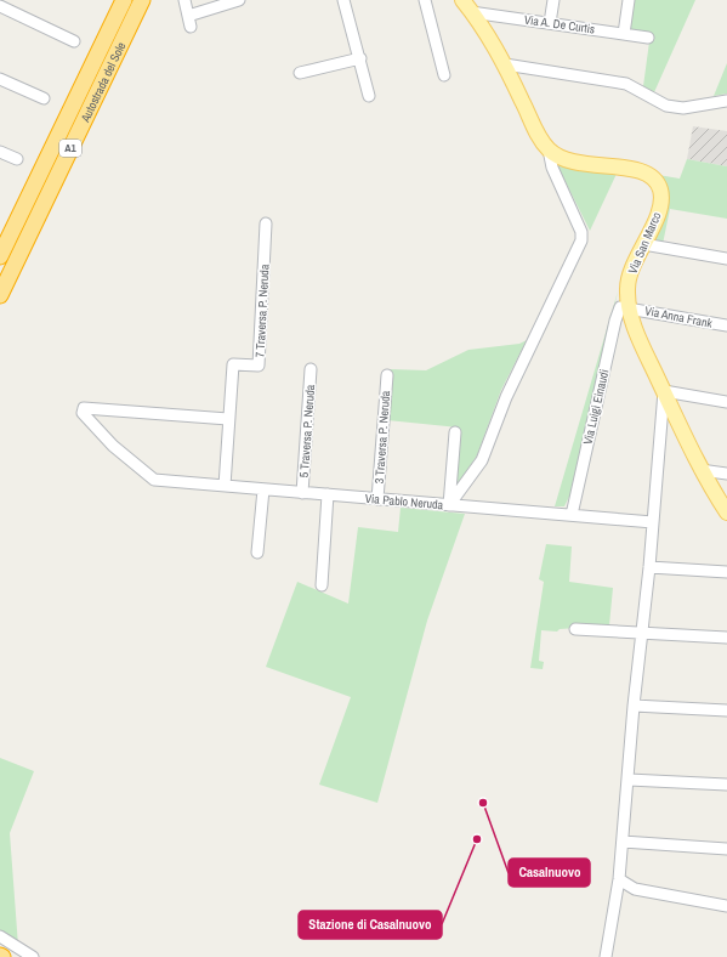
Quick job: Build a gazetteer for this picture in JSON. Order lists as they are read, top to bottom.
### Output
{
  "streets": {
    "highway": ["Autostrada del Sole", "A1"],
    "main road": ["Via San Marco"],
    "street": [
      "Via A. De Curtis",
      "7 Traversa P. Neruda",
      "Via Anna Frank",
      "Via Luigi Einaudi",
      "5 Traversa P. Neruda",
      "3 Traversa P. Neruda",
      "Via Pablo Neruda"
    ]
  },
  "crossings": [
    ["Via A. De Curtis", "Via San Marco"],
    ["Via San Marco", "Via Anna Frank"],
    ["Via San Marco", "Via Luigi Einaudi"],
    ["7 Traversa P. Neruda", "Via Pablo Neruda"],
    ["Via Anna Frank", "Via Luigi Einaudi"],
    ["Via Luigi Einaudi", "Via Pablo Neruda"],
    ["5 Traversa P. Neruda", "Via Pablo Neruda"],
    ["3 Traversa P. Neruda", "Via Pablo Neruda"]
  ],
  "places": ["Casalnuovo", "Stazione di Casalnuovo"]
}
